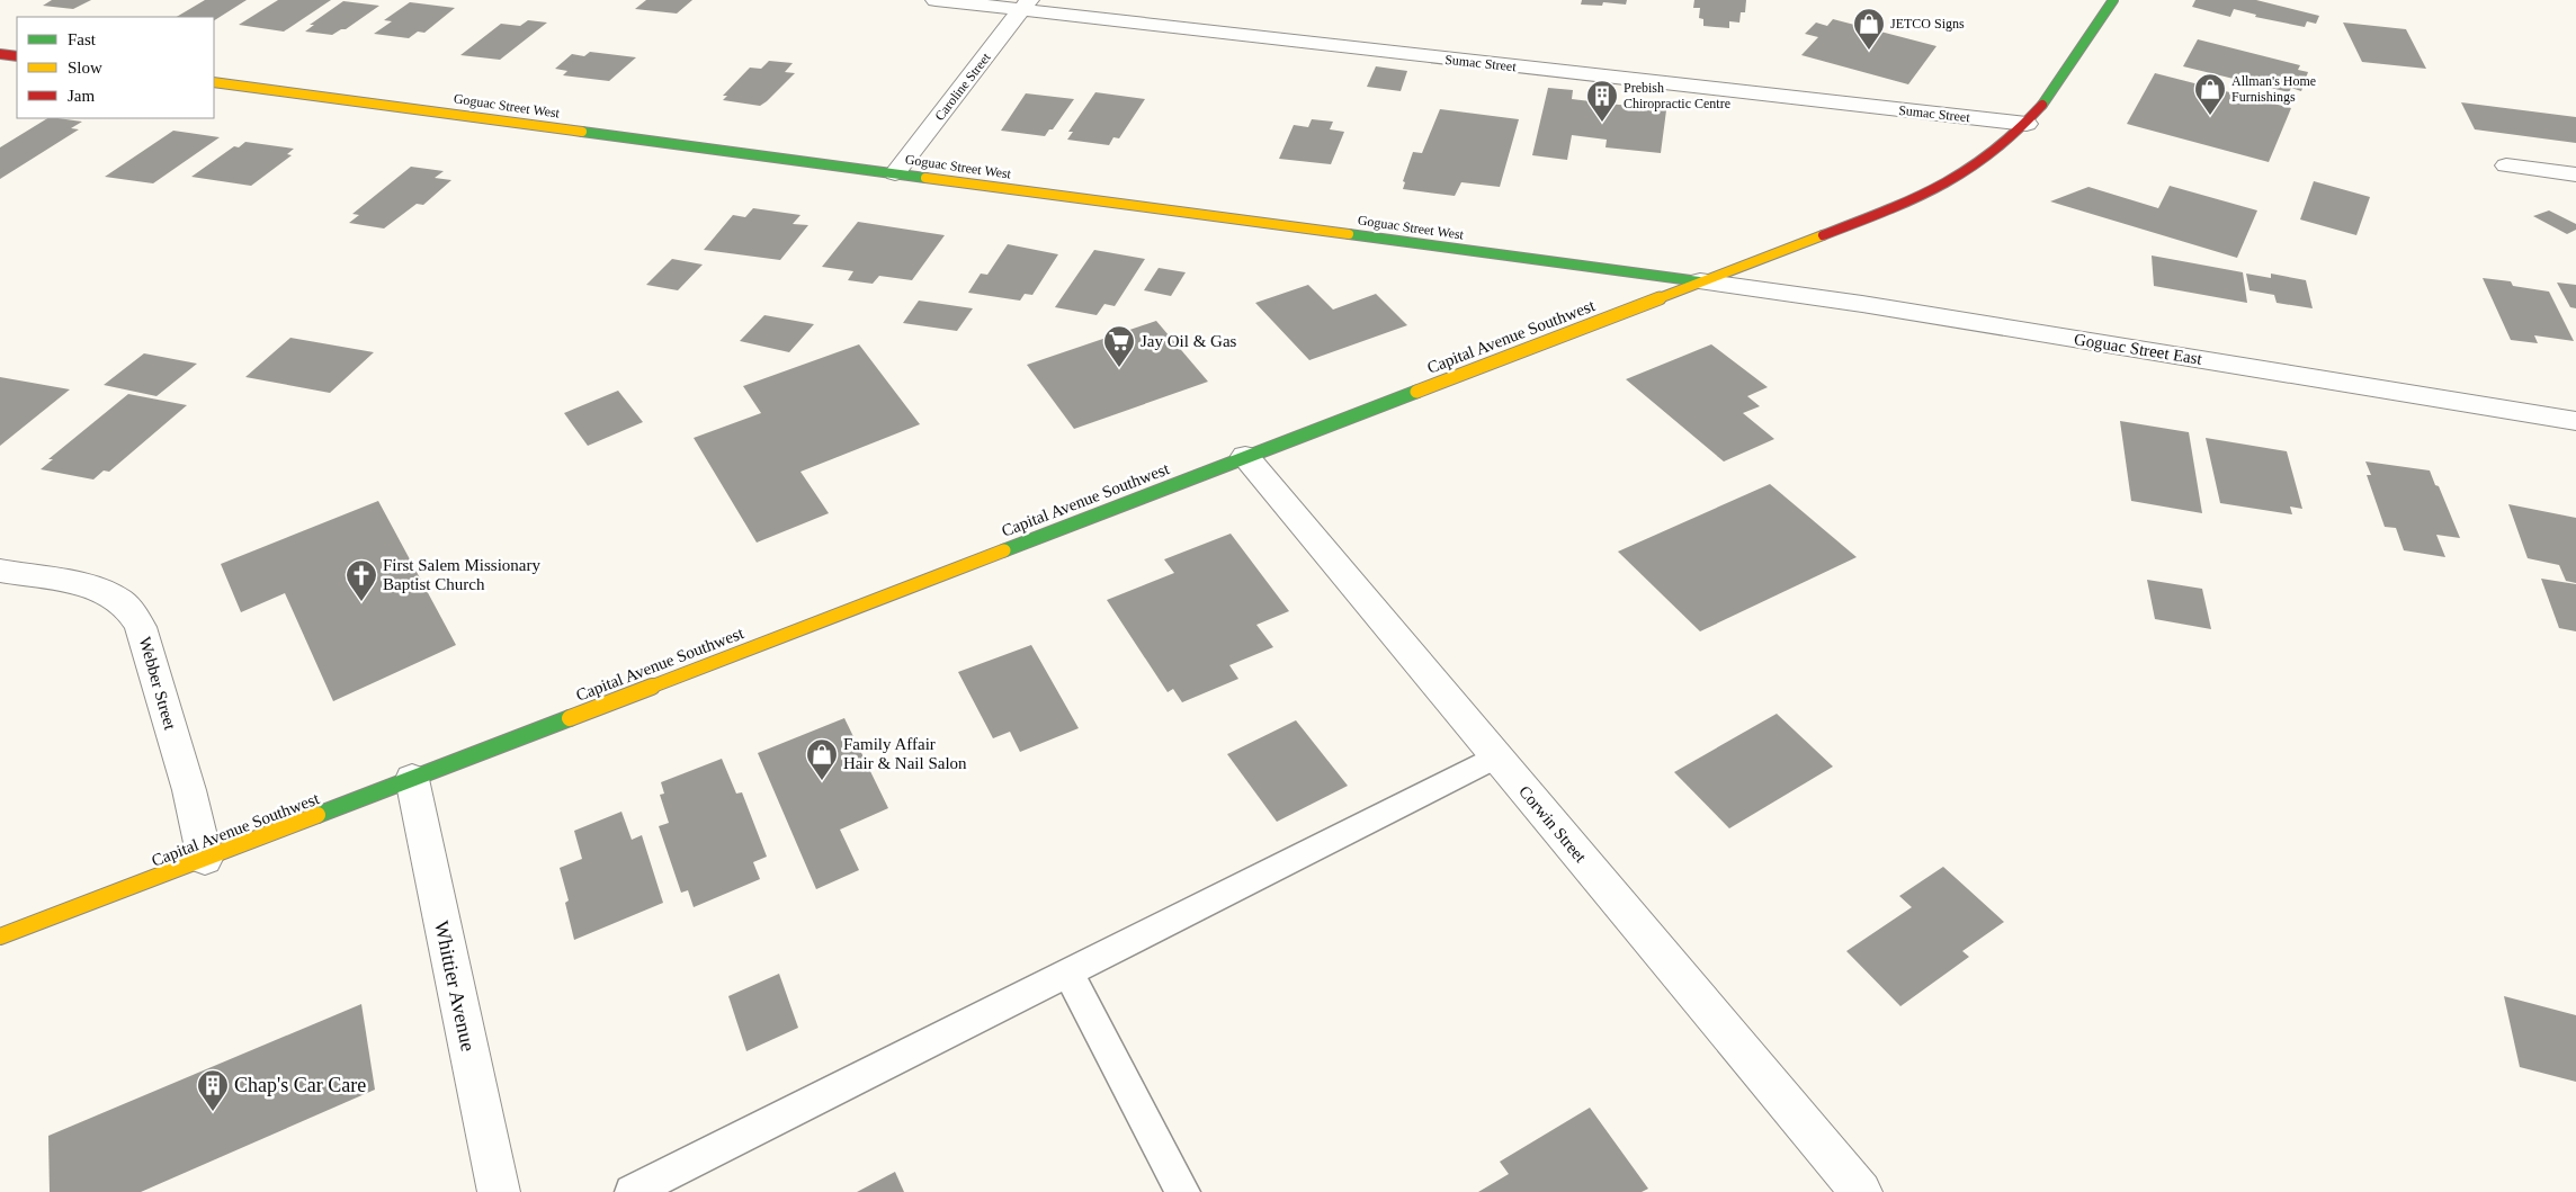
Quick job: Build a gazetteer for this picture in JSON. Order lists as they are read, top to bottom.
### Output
{
  "streets": {
    "main road": ["Goguac Street West", "Capital Avenue Southwest"],
    "street": [
      "Sumac Street",
      "Caroline Street",
      "Goguac Street East",
      "Webber Street",
      "Corwin Street",
      "Whittier Avenue"
    ]
  },
  "crossings": [
    ["Sumac Street", "Caroline Street"],
    ["Sumac Street", "Capital Avenue Southwest"],
    ["Caroline Street", "Goguac Street West"],
    ["Goguac Street West", "Capital Avenue Southwest"],
    ["Goguac Street West", "Goguac Street East"],
    ["Capital Avenue Southwest", "Goguac Street East"],
    ["Capital Avenue Southwest", "Webber Street"],
    ["Capital Avenue Southwest", "Corwin Street"],
    ["Capital Avenue Southwest", "Whittier Avenue"]
  ],
  "places": {
    "shop": ["JETCO Signs", "Allman's Home Furnishings", "Family Affair Hair & Nail Salon"],
    "building": ["Prebish Chiropractic Centre", "Chap's Car Care"],
    "supermarket": ["Jay Oil & Gas"],
    "church": ["First Salem Missionary Baptist Church"]
  },
  "legend": ["Fast", "Slow", "Jam"]
}
